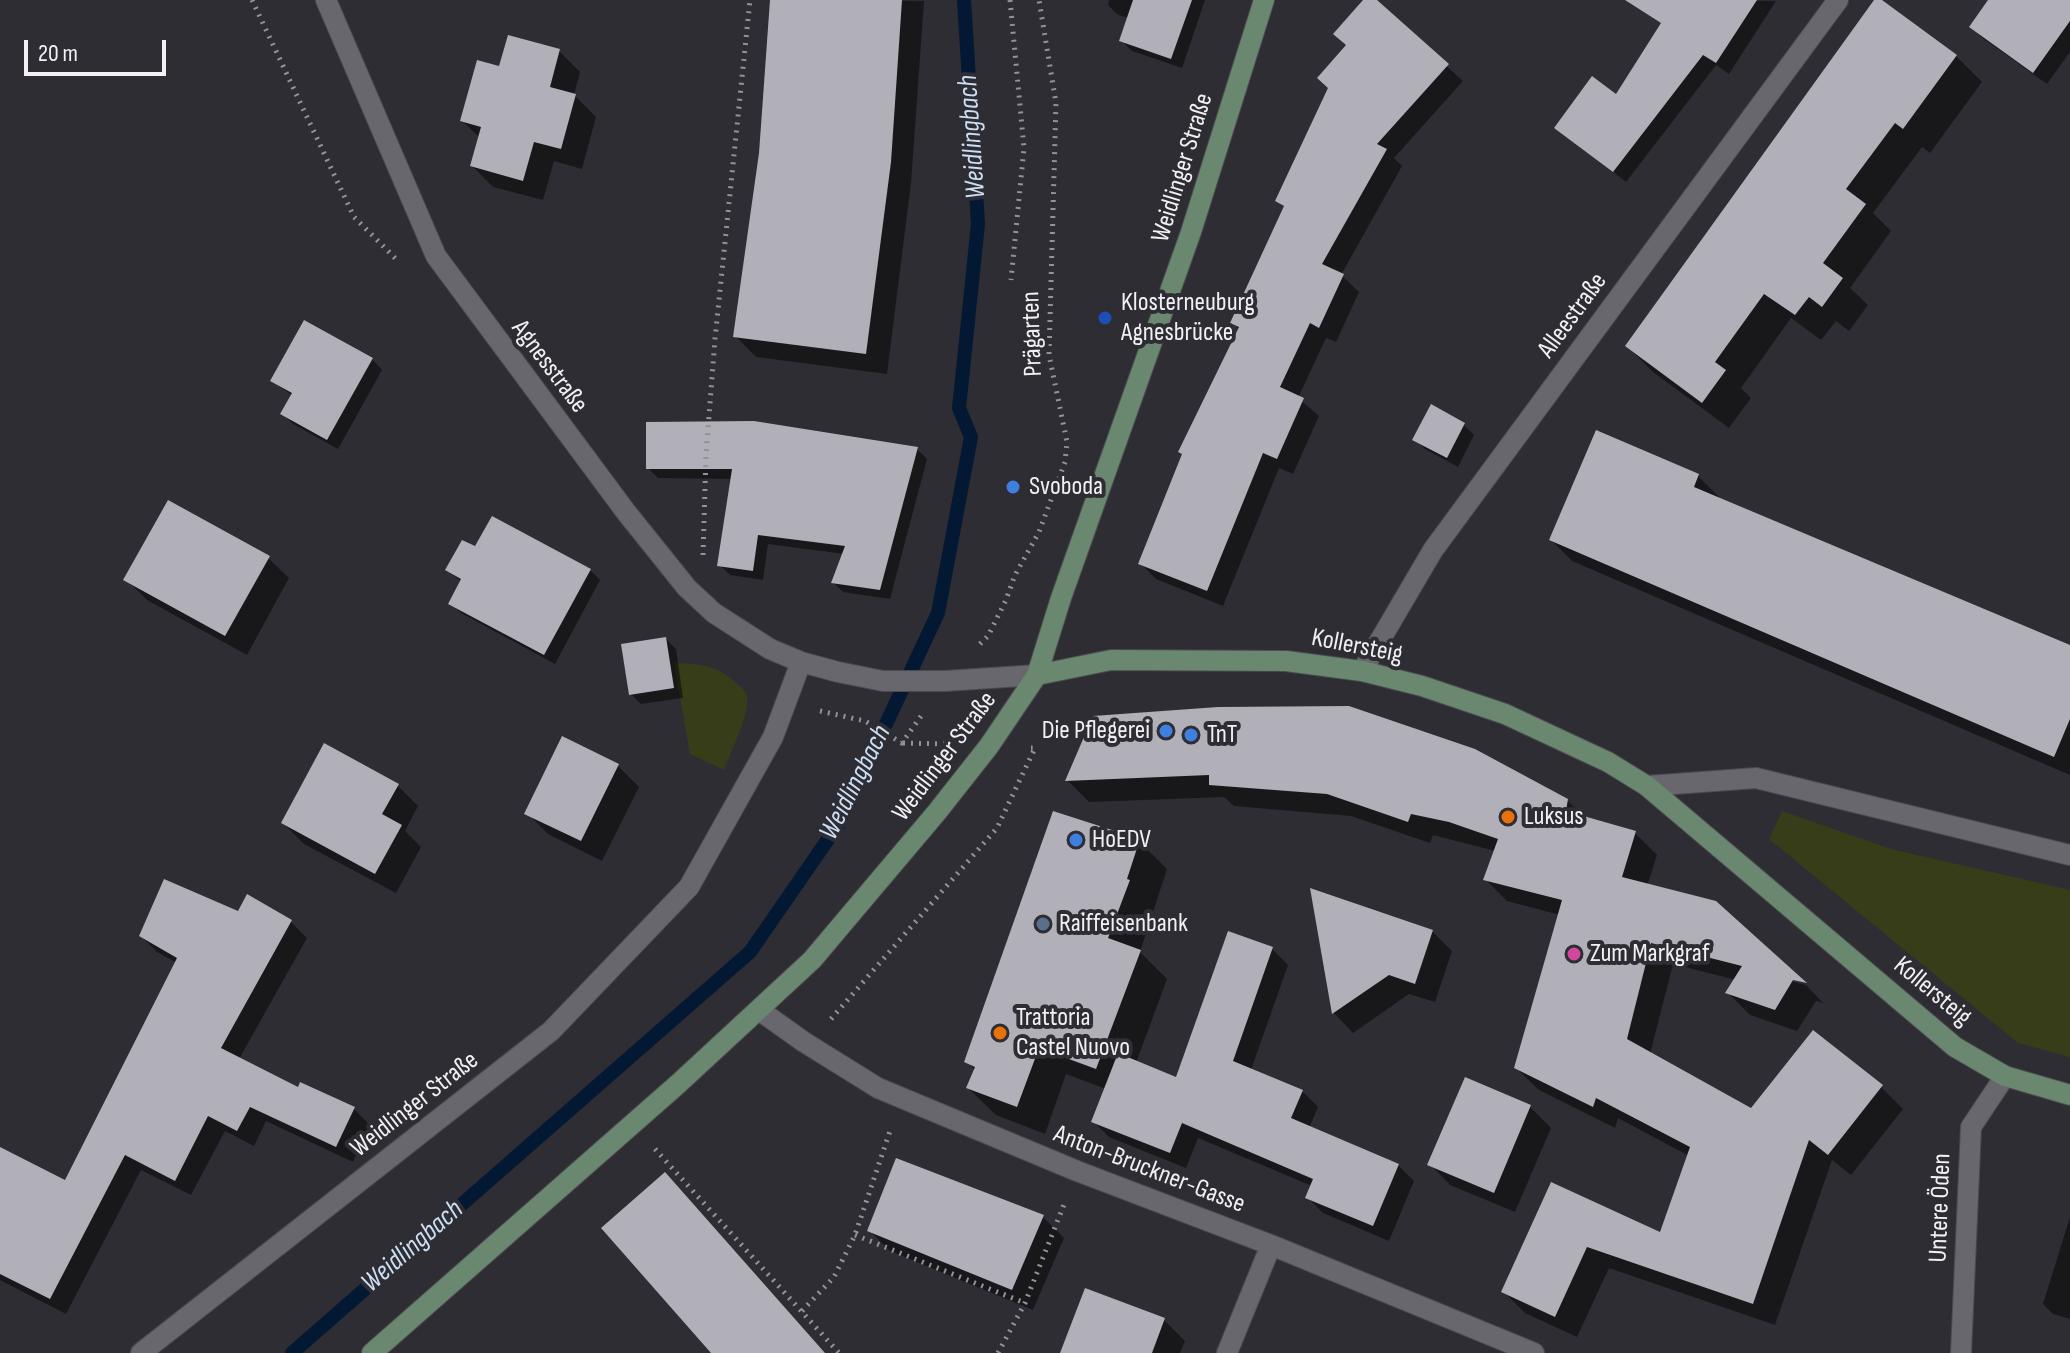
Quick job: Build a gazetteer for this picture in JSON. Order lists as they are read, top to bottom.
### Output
{
  "streets": {
    "main road": ["Weidlinger Straße", "Kollersteig"],
    "street": [
      "Alleestraße",
      "Agnesstraße",
      "Anton-Bruckner-Gasse",
      "Untere Öden"
    ],
    "path": ["Prägarten"]
  },
  "crossings": [
    ["Weidlinger Straße", "Agnesstraße"],
    ["Weidlinger Straße", "Kollersteig"],
    ["Weidlinger Straße", "Anton-Bruckner-Gasse"],
    ["Alleestraße", "Kollersteig"],
    ["Prägarten", "Agnesstraße"],
    ["Kollersteig", "Untere Öden"]
  ],
  "water": ["Weidlingbach"],
  "places": [
    "Klosterneuburg Agnesbrücke",
    "Svoboda",
    "Die Pflegerei",
    "TnT",
    "Luksus",
    "HoEDV",
    "Raiffeisenbank",
    "Zum Markgraf",
    "Trattoria Castel Nuovo"
  ],
  "scale_bar": "20 m"
}
